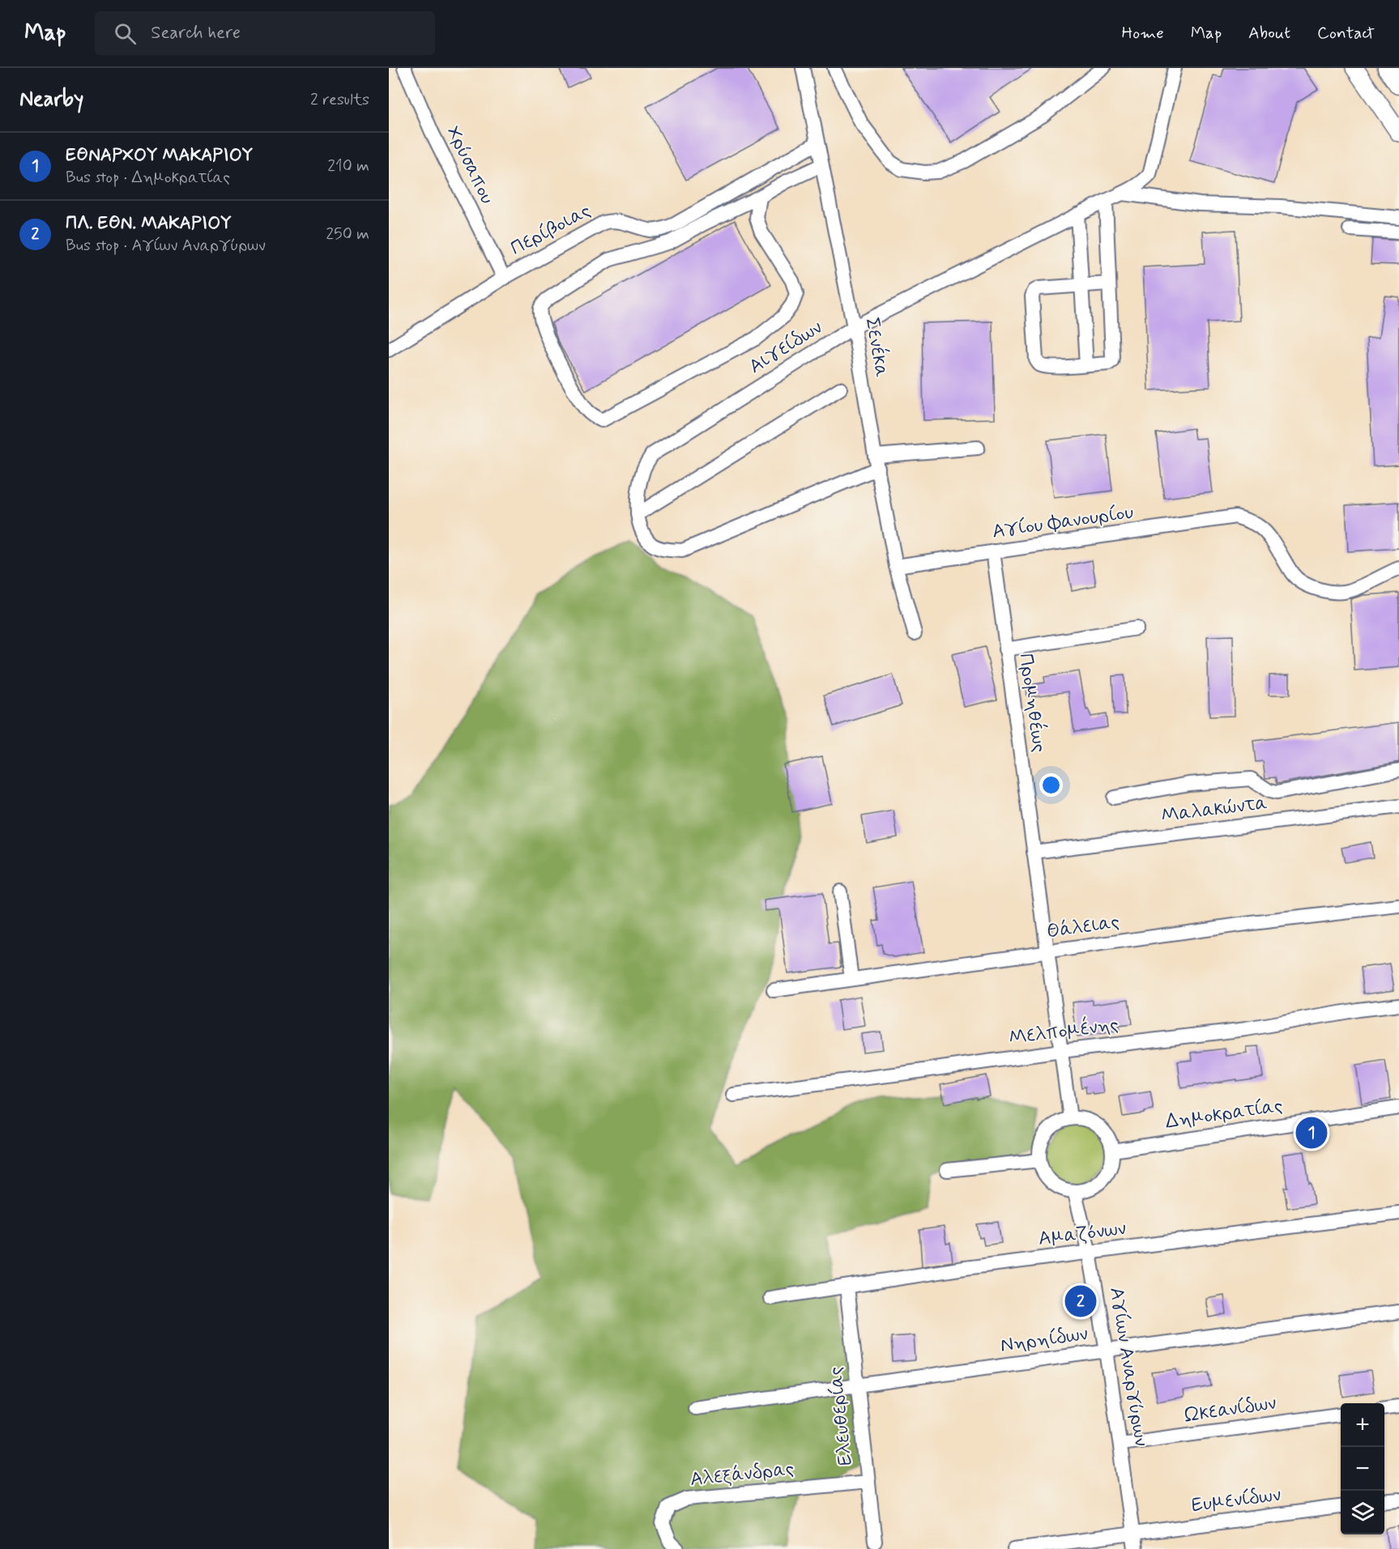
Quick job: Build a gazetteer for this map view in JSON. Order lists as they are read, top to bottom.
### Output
{
  "streets": {
    "street": [
      "Χρύσαπου",
      "Περίβοιας",
      "Αιγείδων",
      "Σενέκα",
      "Αγίου Φανουρίου",
      "Προμηθέως",
      "Μαλακώντα",
      "Θάλειας",
      "Μελπομένης",
      "Δημοκρατίας",
      "Αμαζόνων",
      "Νηρηίδων",
      "Αγίων Αναργύρων",
      "Ωκεανίδων",
      "Ελευθερίας",
      "Αλεξάνδρας",
      "Ευμενίδων"
    ]
  },
  "crossings": [
    ["Χρύσαπου", "Περίβοιας"],
    ["Περίβοιας", "Σενέκα"],
    ["Αιγείδων", "Σενέκα"],
    ["Σενέκα", "Αγίου Φανουρίου"],
    ["Αγίου Φανουρίου", "Προμηθέως"],
    ["Προμηθέως", "Μαλακώντα"],
    ["Προμηθέως", "Θάλειας"],
    ["Προμηθέως", "Μελπομένης"],
    ["Προμηθέως", "Δημοκρατίας"],
    ["Προμηθέως", "Αγίων Αναργύρων"],
    ["Δημοκρατίας", "Αγίων Αναργύρων"],
    ["Αμαζόνων", "Αγίων Αναργύρων"],
    ["Αμαζόνων", "Ελευθερίας"],
    ["Νηρηίδων", "Αγίων Αναργύρων"],
    ["Νηρηίδων", "Ελευθερίας"],
    ["Αγίων Αναργύρων", "Ωκεανίδων"],
    ["Αγίων Αναργύρων", "Ευμενίδων"],
    ["Ελευθερίας", "Αλεξάνδρας"]
  ],
  "page": {
    "header": "Map",
    "search": "Search here",
    "nav": [
      "Home",
      "Map",
      "About",
      "Contact"
    ],
    "heading": ["Nearby", "2 results"],
    "list": [
      {
        "mark": "1",
        "name": "ΕΘΝΑΡΧΟΥ ΜΑΚΑΡΙΟΥ",
        "note": "Bus stop · Δημοκρατίας",
        "value": "210 m"
      },
      {
        "mark": "2",
        "name": "ΠΛ. ΕΘΝ. ΜΑΚΑΡΙΟΥ",
        "note": "Bus stop · Αγίων Αναργύρων",
        "value": "250 m"
      }
    ],
    "pins": ["1", "2"],
    "map_buttons": ["+", "−"]
  }
}
